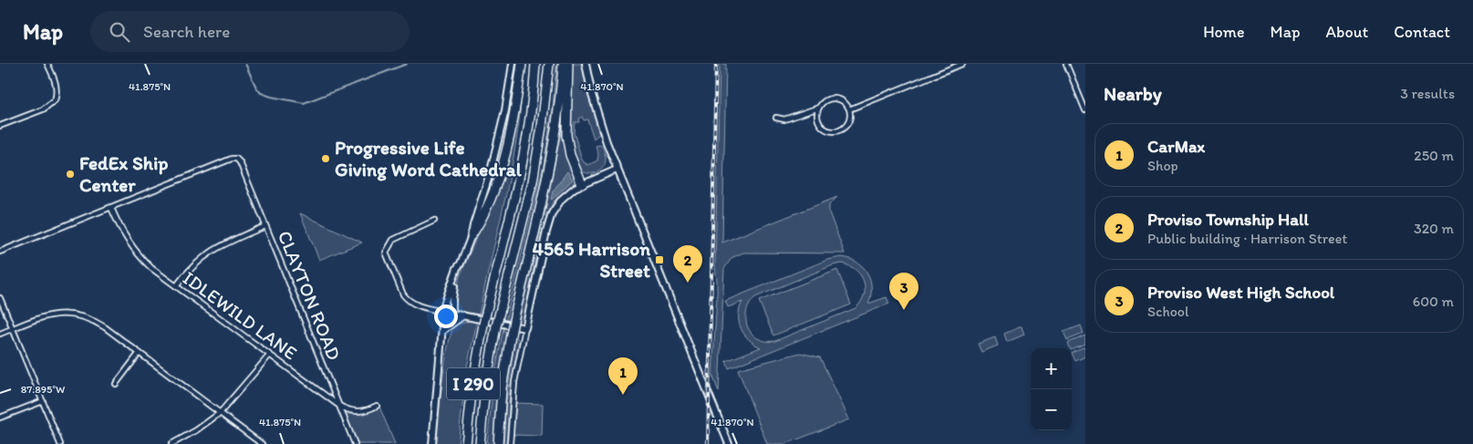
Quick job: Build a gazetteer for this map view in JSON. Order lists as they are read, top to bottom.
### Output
{
  "streets": {
    "highway": ["I 290"],
    "street": ["CLAYTON ROAD", "IDLEWILD LANE"]
  },
  "crossings": [
    ["CLAYTON ROAD", "IDLEWILD LANE"]
  ],
  "places": {
    "other": ["Progressive Life Giving Word Cathedral", "FedEx Ship Center"],
    "transit": ["4565 Harrison Street"]
  },
  "page": {
    "header": "Map",
    "search": "Search here",
    "nav": [
      "Home",
      "Map",
      "About",
      "Contact"
    ],
    "heading": ["Nearby", "3 results"],
    "list": [
      {
        "mark": "1",
        "name": "CarMax",
        "note": "Shop",
        "value": "250 m"
      },
      {
        "mark": "2",
        "name": "Proviso Township Hall",
        "note": "Public building · Harrison Street",
        "value": "320 m"
      },
      {
        "mark": "3",
        "name": "Proviso West High School",
        "note": "School",
        "value": "600 m"
      }
    ],
    "pins": ["2", "3", "1"],
    "map_buttons": ["+", "−"]
  },
  "coordinates": ["41.875°N", "41.870°N", "87.895°W"]
}
